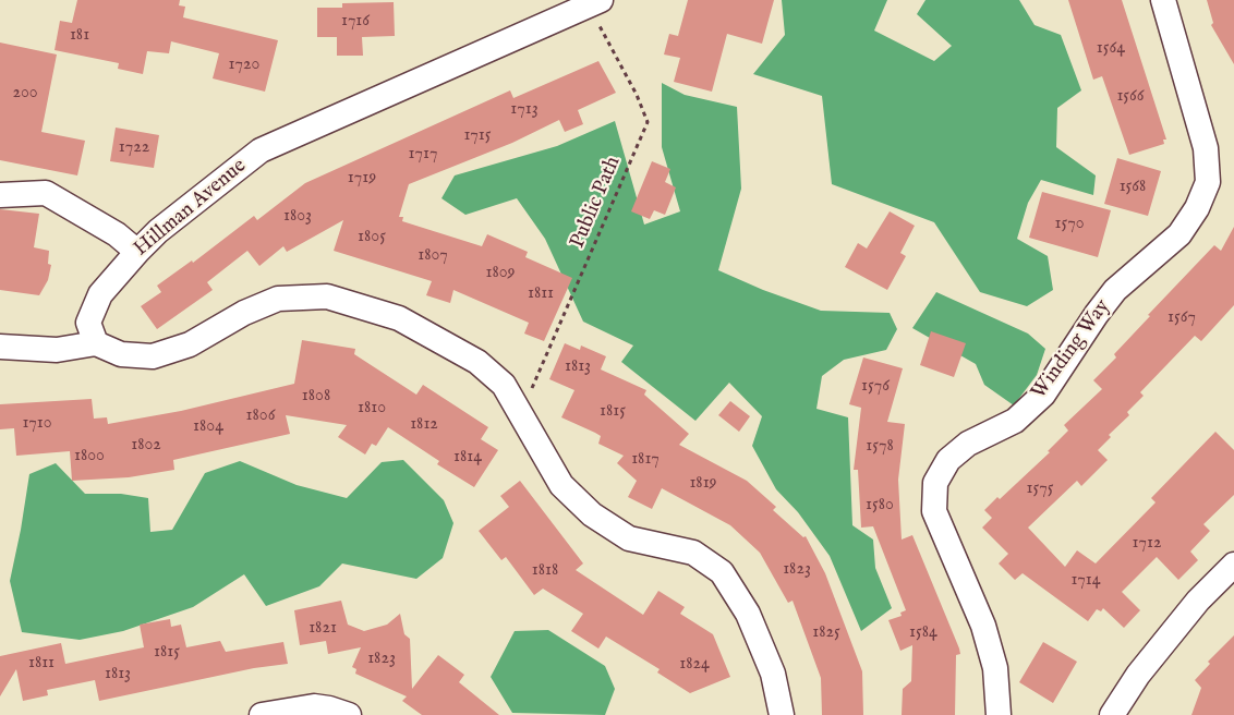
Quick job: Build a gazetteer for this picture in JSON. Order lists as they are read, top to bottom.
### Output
{
  "streets": {
    "street": ["Hillman Avenue", "Winding Way"],
    "path": ["Public Path"]
  },
  "crossings": [
    ["Public Path", "Hillman Avenue"]
  ],
  "house_numbers": [
    "1716",
    "181",
    "1564",
    "1720",
    "200",
    "1566",
    "1713",
    "1715",
    "1722",
    "1717",
    "1719",
    "1568",
    "1803",
    "1570",
    "1805",
    "1807",
    "1809",
    "1811",
    "1567",
    "1813",
    "1576",
    "1808",
    "1810",
    "1815",
    "1806",
    "1710",
    "1812",
    "1804",
    "1802",
    "1578",
    "1800",
    "1814",
    "1817",
    "1819",
    "1575",
    "1580",
    "1712",
    "1823",
    "1818",
    "1714",
    "1821",
    "1825",
    "1584",
    "1815",
    "1823",
    "1811",
    "1824",
    "1813"
  ]
}
